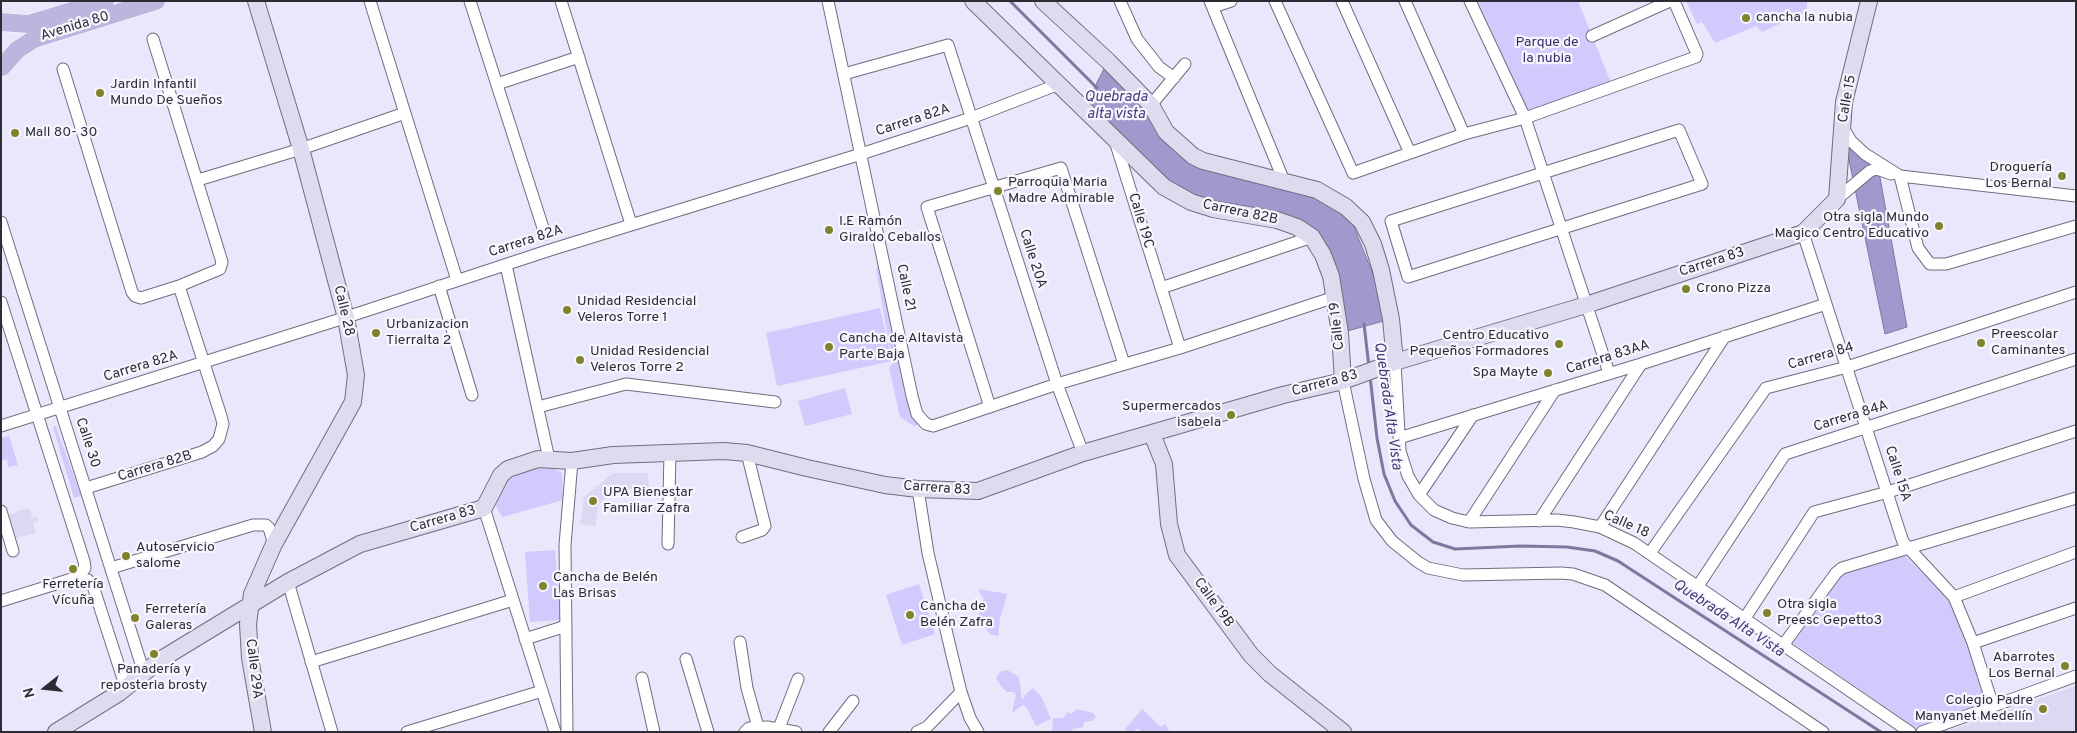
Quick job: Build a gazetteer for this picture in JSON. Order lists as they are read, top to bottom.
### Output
{
  "streets": {
    "main road": ["Avenida 80"],
    "street": [
      "Calle 15",
      "Carrera 82A",
      "Carrera 82B",
      "Calle 19C",
      "Calle 20A",
      "Carrera 83",
      "Calle 21",
      "Calle 28",
      "Calle 19",
      "Carrera 84",
      "Carrera 83AA",
      "Carrera 84A",
      "Calle 30",
      "Calle 15A",
      "Calle 18",
      "Calle 19B",
      "Calle 29A"
    ]
  },
  "crossings": [
    ["Calle 15", "Carrera 83"],
    ["Carrera 82A", "Carrera 82B"],
    ["Carrera 82A", "Calle 19C"],
    ["Carrera 82A", "Calle 20A"],
    ["Carrera 82A", "Calle 21"],
    ["Carrera 82A", "Calle 28"],
    ["Carrera 82A", "Calle 30"],
    ["Carrera 82B", "Calle 19C"],
    ["Carrera 82B", "Calle 19"],
    ["Carrera 82B", "Calle 30"],
    ["Calle 20A", "Carrera 83"],
    ["Calle 20A", "Calle 21"],
    ["Carrera 83", "Calle 28"],
    ["Carrera 83", "Calle 19"],
    ["Carrera 83", "Calle 30"],
    ["Carrera 83", "Calle 15A"],
    ["Carrera 83", "Calle 18"],
    ["Carrera 83", "Calle 19B"],
    ["Carrera 83", "Calle 29A"],
    ["Calle 28", "Calle 29A"],
    ["Carrera 84", "Calle 15A"],
    ["Carrera 84", "Calle 18"],
    ["Carrera 83AA", "Calle 15A"],
    ["Carrera 83AA", "Calle 18"],
    ["Carrera 84A", "Calle 15A"],
    ["Carrera 84A", "Calle 18"]
  ],
  "water": ["Quebrada alta vista", "Quebrada Alta Vista"],
  "parks": ["Parque de la nubia"],
  "places": [
    "cancha la nubia",
    "Jardin Infantil Mundo De Sueños",
    "Mall 80- 30",
    "Droguería Los Bernal",
    "Parroquia Maria Madre Admirable",
    "Otra sigla Mundo Magico Centro Educativo",
    "I.E Ramón Giraldo Ceballos",
    "Crono Pizza",
    "Unidad Residencial Veleros Torre 1",
    "Urbanizacion Tierralta 2",
    "Preescolar Caminantes",
    "Centro Educativo Pequeños Formadores",
    "Cancha de Altavista Parte Baja",
    "Unidad Residencial Veleros Torre 2",
    "Spa Mayte",
    "Supermercados isabela",
    "UPA Bienestar Familiar Zafra",
    "Autoservicio salome",
    "Ferretería Vícuña",
    "Cancha de Belén Las Brisas",
    "Otra sigla Preesc Gepetto3",
    "Cancha de Belén Zafra",
    "Ferretería Galeras",
    "Panadería y reposteria brosty",
    "Abarrotes Los Bernal",
    "Colegio Padre Manyanet Medellín"
  ],
  "north": "left"
}
